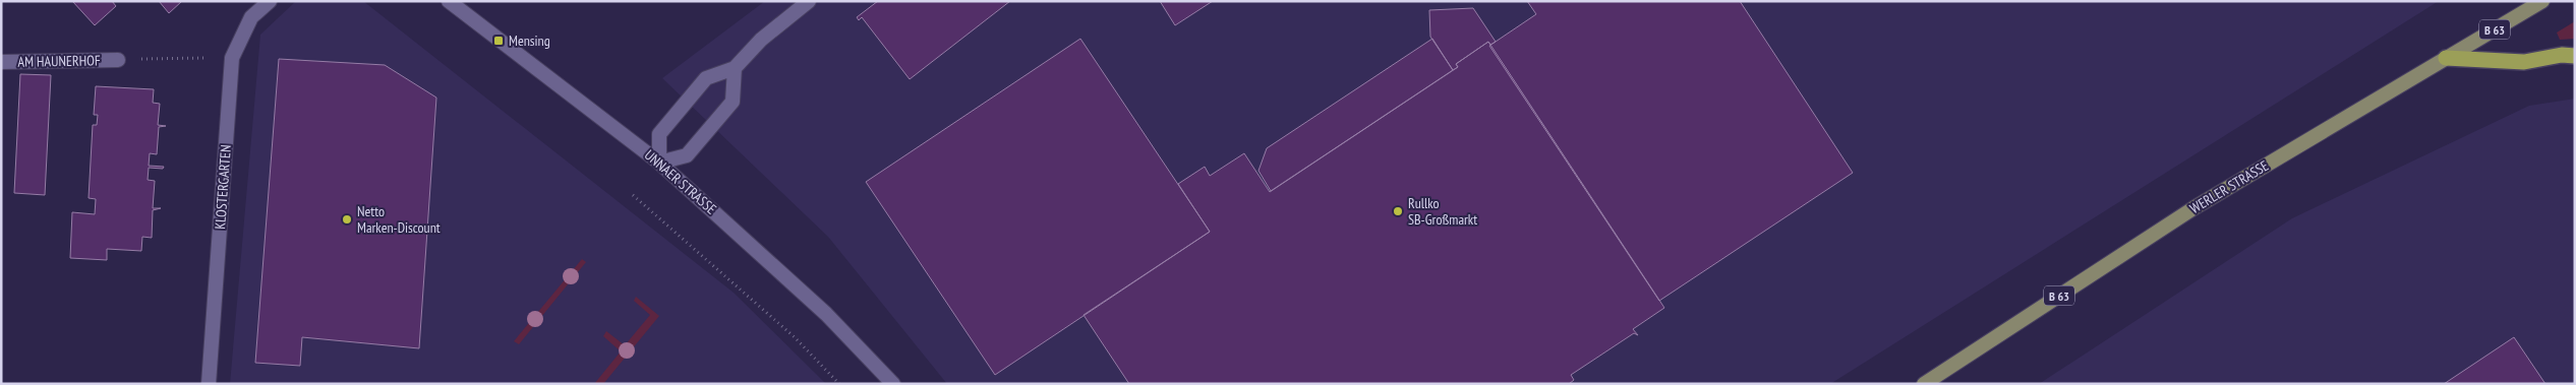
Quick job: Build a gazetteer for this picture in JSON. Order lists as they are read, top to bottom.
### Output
{
  "streets": {
    "main road": ["B 63", "WERLER STRASSE"],
    "street": ["AM HAUNERHOF", "UNNAER STRASSE", "KLOSTERGARTEN"]
  },
  "places": {
    "transit": ["Mensing"],
    "other": ["Rullko SB-Großmarkt", "Netto Marken-Discount"]
  }
}
